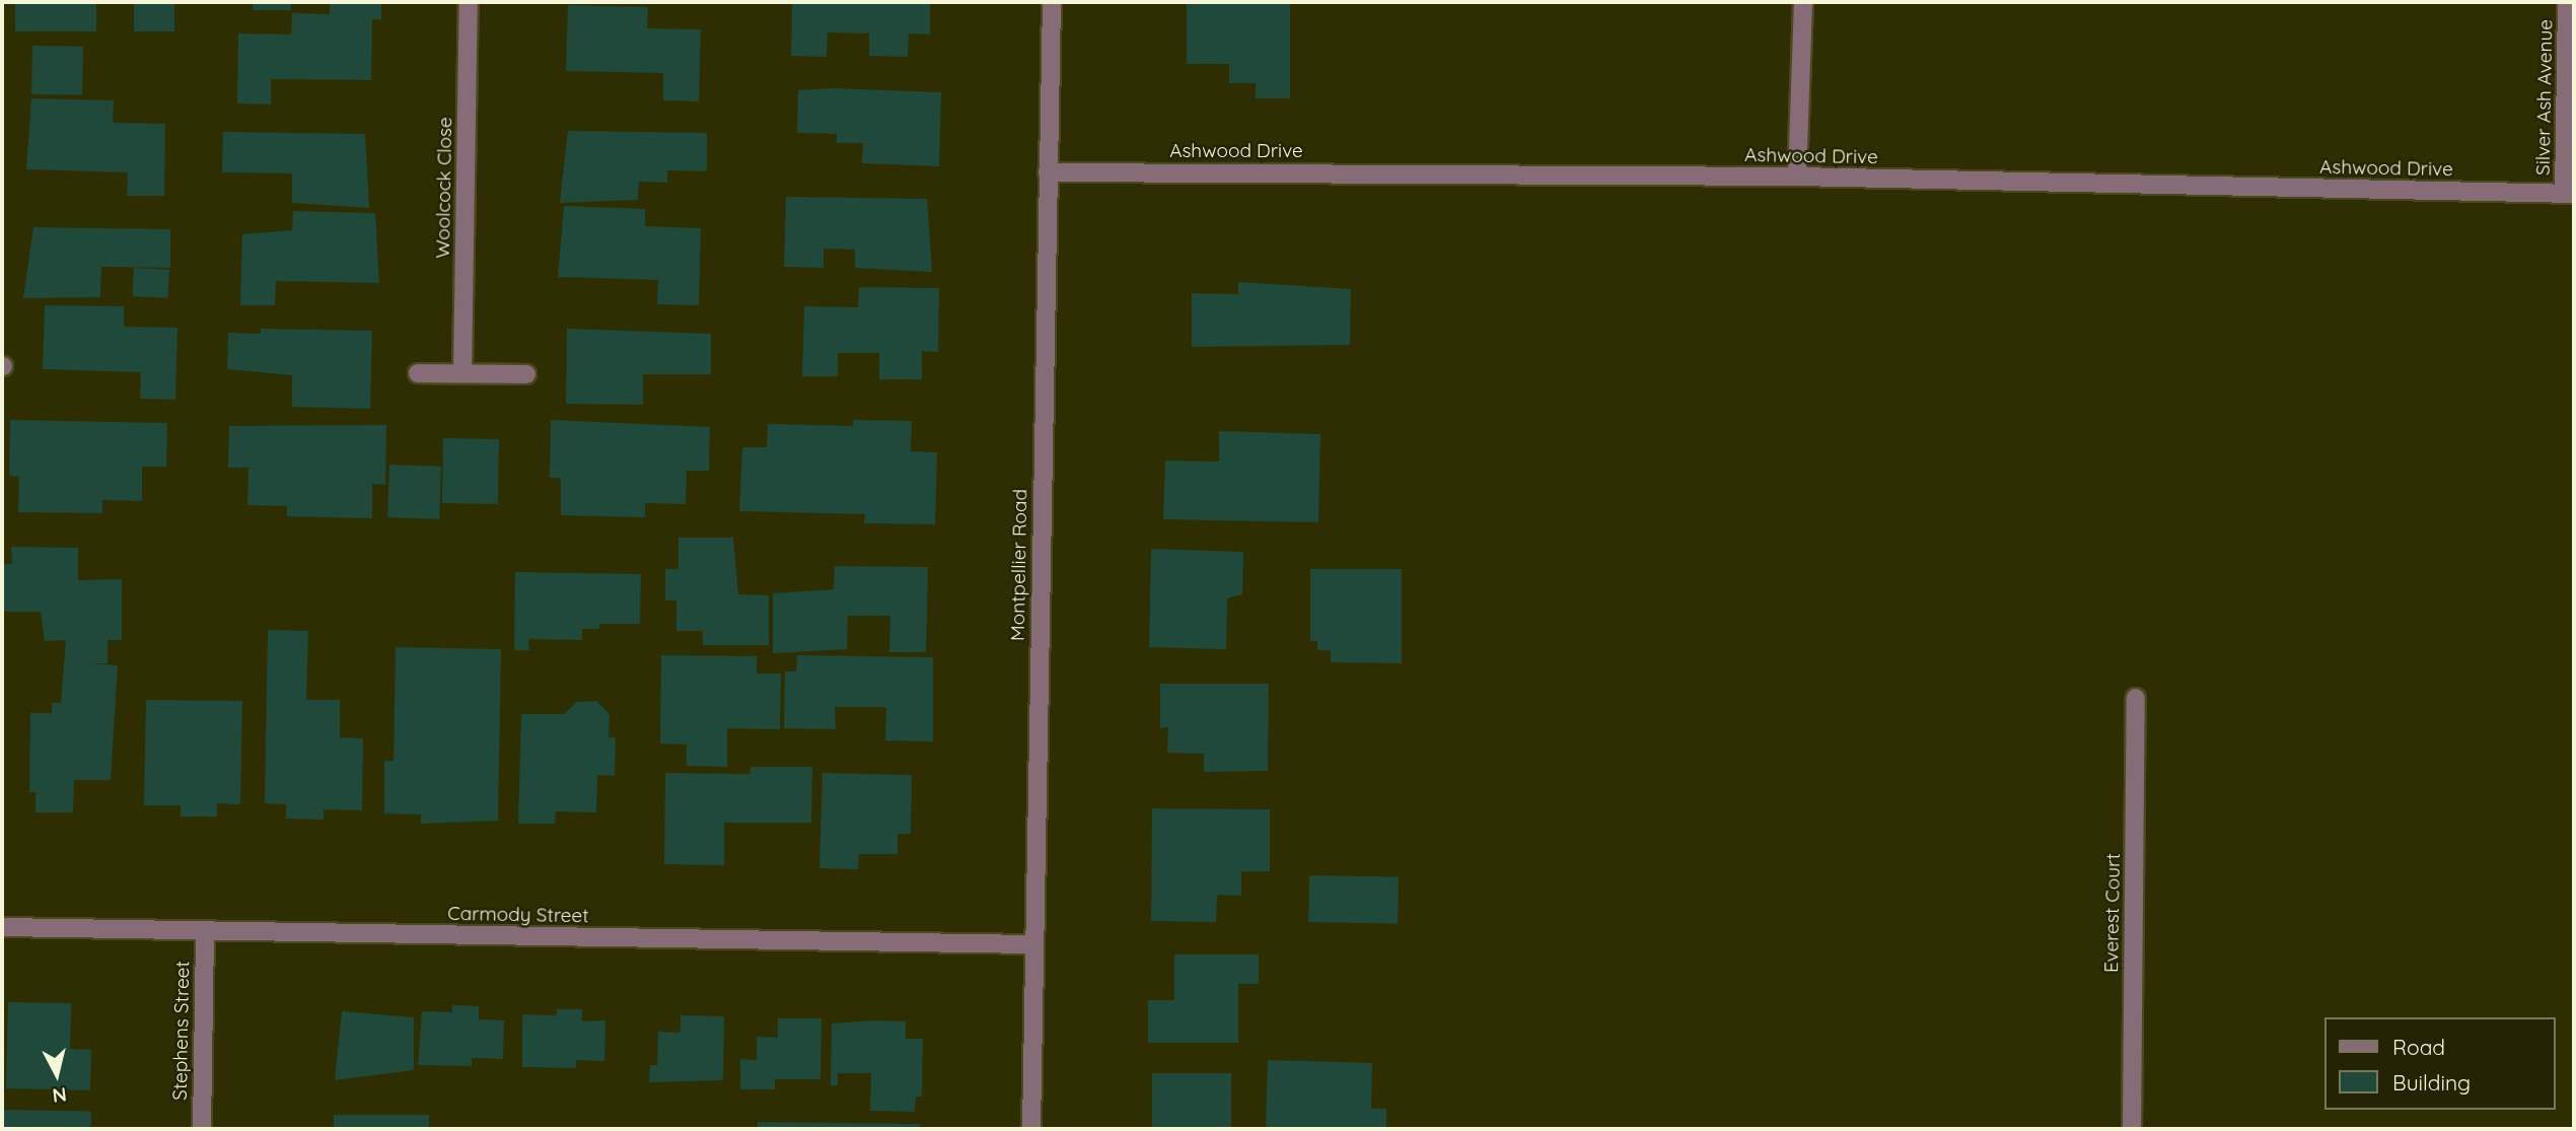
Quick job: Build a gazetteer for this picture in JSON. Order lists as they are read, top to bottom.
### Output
{
  "streets": {
    "street": [
      "Silver Ash Avenue",
      "Ashwood Drive",
      "Woolcock Close",
      "Montpellier Road",
      "Everest Court",
      "Carmody Street",
      "Stephens Street"
    ]
  },
  "crossings": [
    ["Silver Ash Avenue", "Ashwood Drive"],
    ["Ashwood Drive", "Montpellier Road"],
    ["Montpellier Road", "Carmody Street"],
    ["Carmody Street", "Stephens Street"]
  ],
  "legend": ["Road", "Building"],
  "north": "bottom"
}
